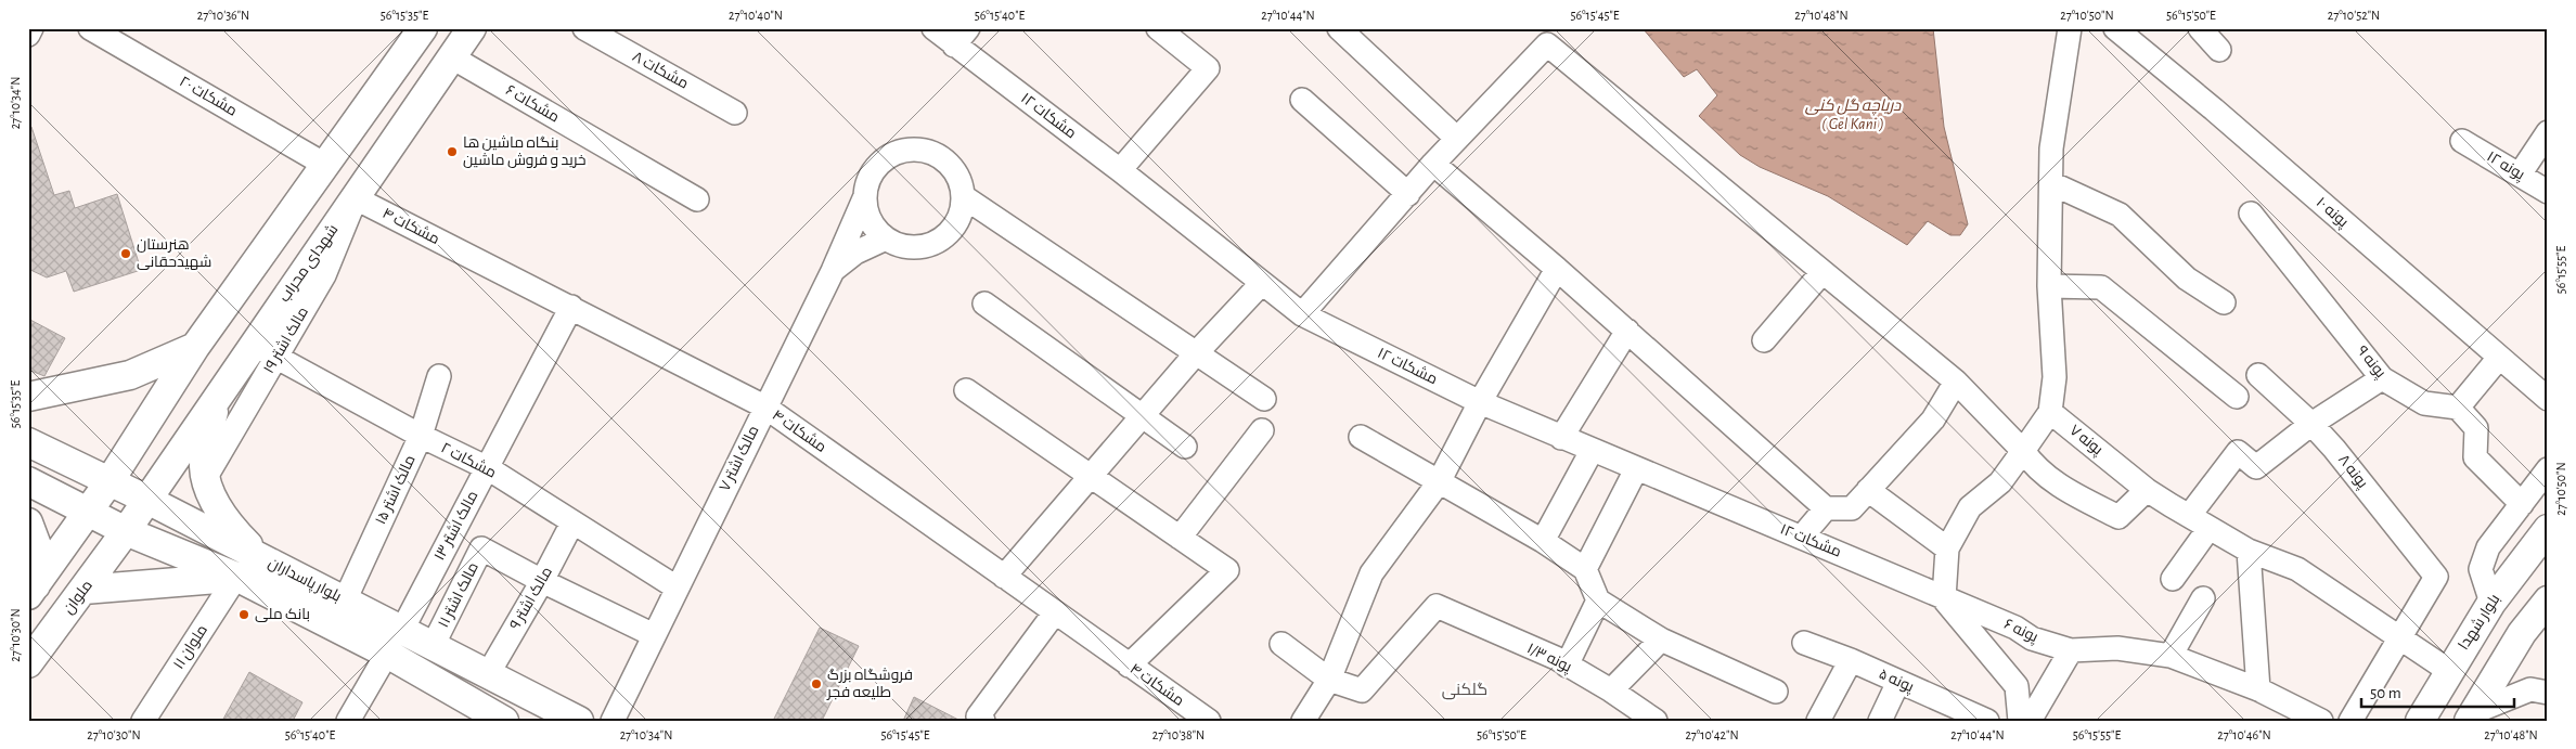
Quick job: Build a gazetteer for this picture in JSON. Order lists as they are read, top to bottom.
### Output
{
  "streets": {
    "main road": [
      "شهدای محراب",
      "بلوار پاسداران",
      "ملوان",
      "بلوار شهدا"
    ],
    "street": [
      "مشکات ۸",
      "مشکات ۲۰",
      "مشکات ۶",
      "مشکات ۱۲",
      "پونه ۱۲",
      "پونه ۱۰",
      "مشکات ۴",
      "مالک اشتر ۱۹",
      "پونه ۹",
      "پونه ۷",
      "مالک اشتر ۷",
      "مشکات ۲",
      "پونه ۸",
      "مالک اشتر ۱۵",
      "مالک اشتر ۱۳",
      "مالک اشتر ۱۱",
      "مالک اشتر ۹",
      "پونه ۶",
      "ملوان ۱۱",
      "پونه ۱/۳",
      "پونه ۵"
    ]
  },
  "crossings": [
    ["مشکات ۶", "شهدای محراب"],
    ["مشکات ۱۲", "پونه ۶"],
    ["مشکات ۴", "شهدای محراب"],
    ["مشکات ۴", "مالک اشتر ۷"],
    ["مشکات ۴", "مالک اشتر ۱۳"],
    ["شهدای محراب", "مالک اشتر ۱۹"],
    ["شهدای محراب", "مشکات ۲"],
    ["شهدای محراب", "بلوار پاسداران"],
    ["شهدای محراب", "ملوان"],
    ["مالک اشتر ۱۹", "مشکات ۲"],
    ["پونه ۷", "پونه ۸"],
    ["پونه ۷", "بلوار شهدا"],
    ["مالک اشتر ۷", "مشکات ۲"],
    ["مشکات ۲", "مالک اشتر ۱۵"],
    ["مشکات ۲", "مالک اشتر ۱۳"],
    ["مشکات ۲", "مالک اشتر ۹"],
    ["مالک اشتر ۱۵", "بلوار پاسداران"],
    ["مالک اشتر ۱۳", "بلوار پاسداران"],
    ["بلوار پاسداران", "مالک اشتر ۱۱"],
    ["بلوار پاسداران", "ملوان"],
    ["بلوار پاسداران", "مالک اشتر ۹"],
    ["بلوار پاسداران", "ملوان ۱۱"],
    ["مالک اشتر ۱۱", "مالک اشتر ۹"]
  ],
  "districts": ["گلکنی"],
  "water": ["دریاچه گل کنی ( Gel Kani )"],
  "places": [
    "بنگاه ماشین ها خرید و فروش ماشین",
    "هنرستان شهیدحقانی",
    "بانک ملی",
    "فروشگاه بزرگ طلیعه فجر"
  ],
  "scale_bar": "50 m",
  "coordinates": [
    "27°10'36\"N",
    "56°15'35\"E",
    "27°10'40\"N",
    "56°15'40\"E",
    "27°10'44\"N",
    "56°15'45\"E",
    "27°10'48\"N",
    "27°10'50\"N",
    "56°15'50\"E",
    "27°10'52\"N",
    "27°10'34\"N",
    "56°15'55\"E",
    "27°10'30\"N",
    "27°10'38\"N",
    "27°10'42\"N",
    "27°10'46\"N"
  ]
}
